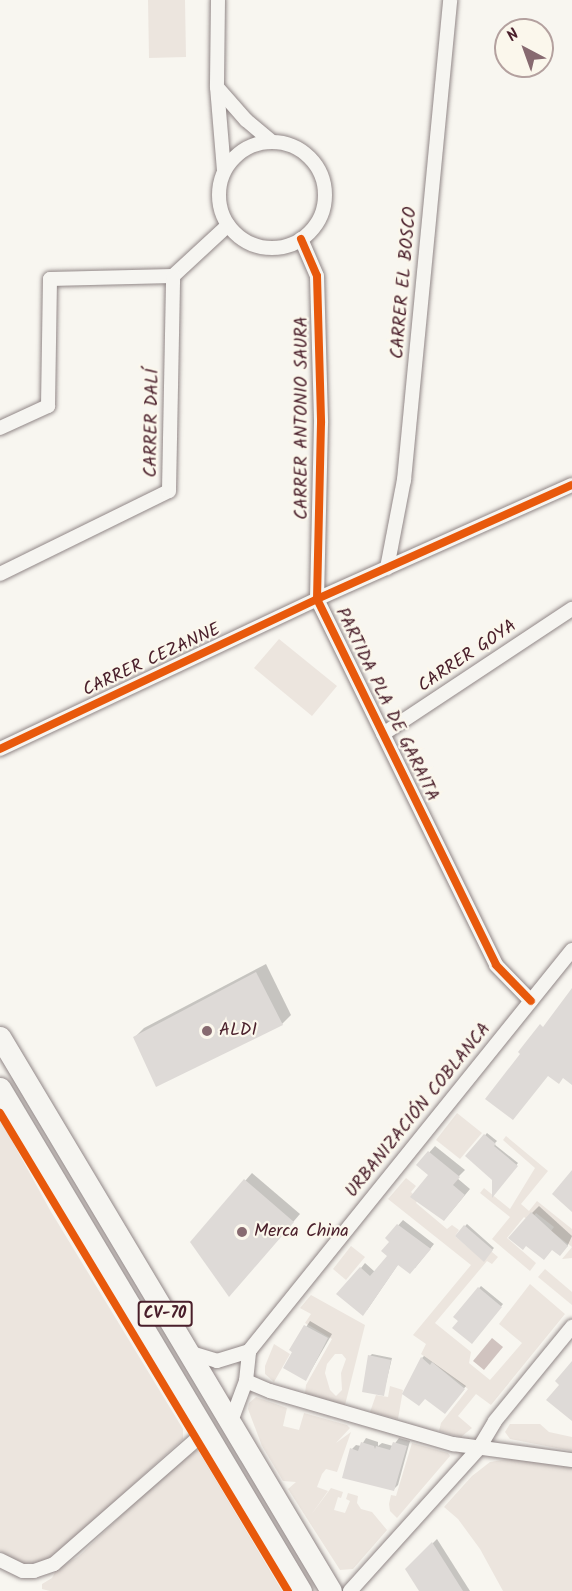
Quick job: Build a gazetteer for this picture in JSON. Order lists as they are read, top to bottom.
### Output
{
  "streets": {
    "main road": ["CV-70"],
    "street": [
      "CARRER EL BOSCO",
      "CARRER ANTONIO SAURA",
      "CARRER DALÍ",
      "CARRER GOYA",
      "CARRER CEZANNE",
      "PARTIDA PLA DE GARAITA",
      "URBANIZACIÓN COBLANCA"
    ]
  },
  "crossings": [
    ["CARRER EL BOSCO", "PARTIDA PLA DE GARAITA"],
    ["CARRER ANTONIO SAURA", "CARRER CEZANNE"],
    ["CARRER ANTONIO SAURA", "PARTIDA PLA DE GARAITA"],
    ["CARRER GOYA", "PARTIDA PLA DE GARAITA"],
    ["CARRER CEZANNE", "PARTIDA PLA DE GARAITA"],
    ["PARTIDA PLA DE GARAITA", "URBANIZACIÓN COBLANCA"]
  ],
  "places": ["ALDI", "Merca China"],
  "north": "top left"
}
